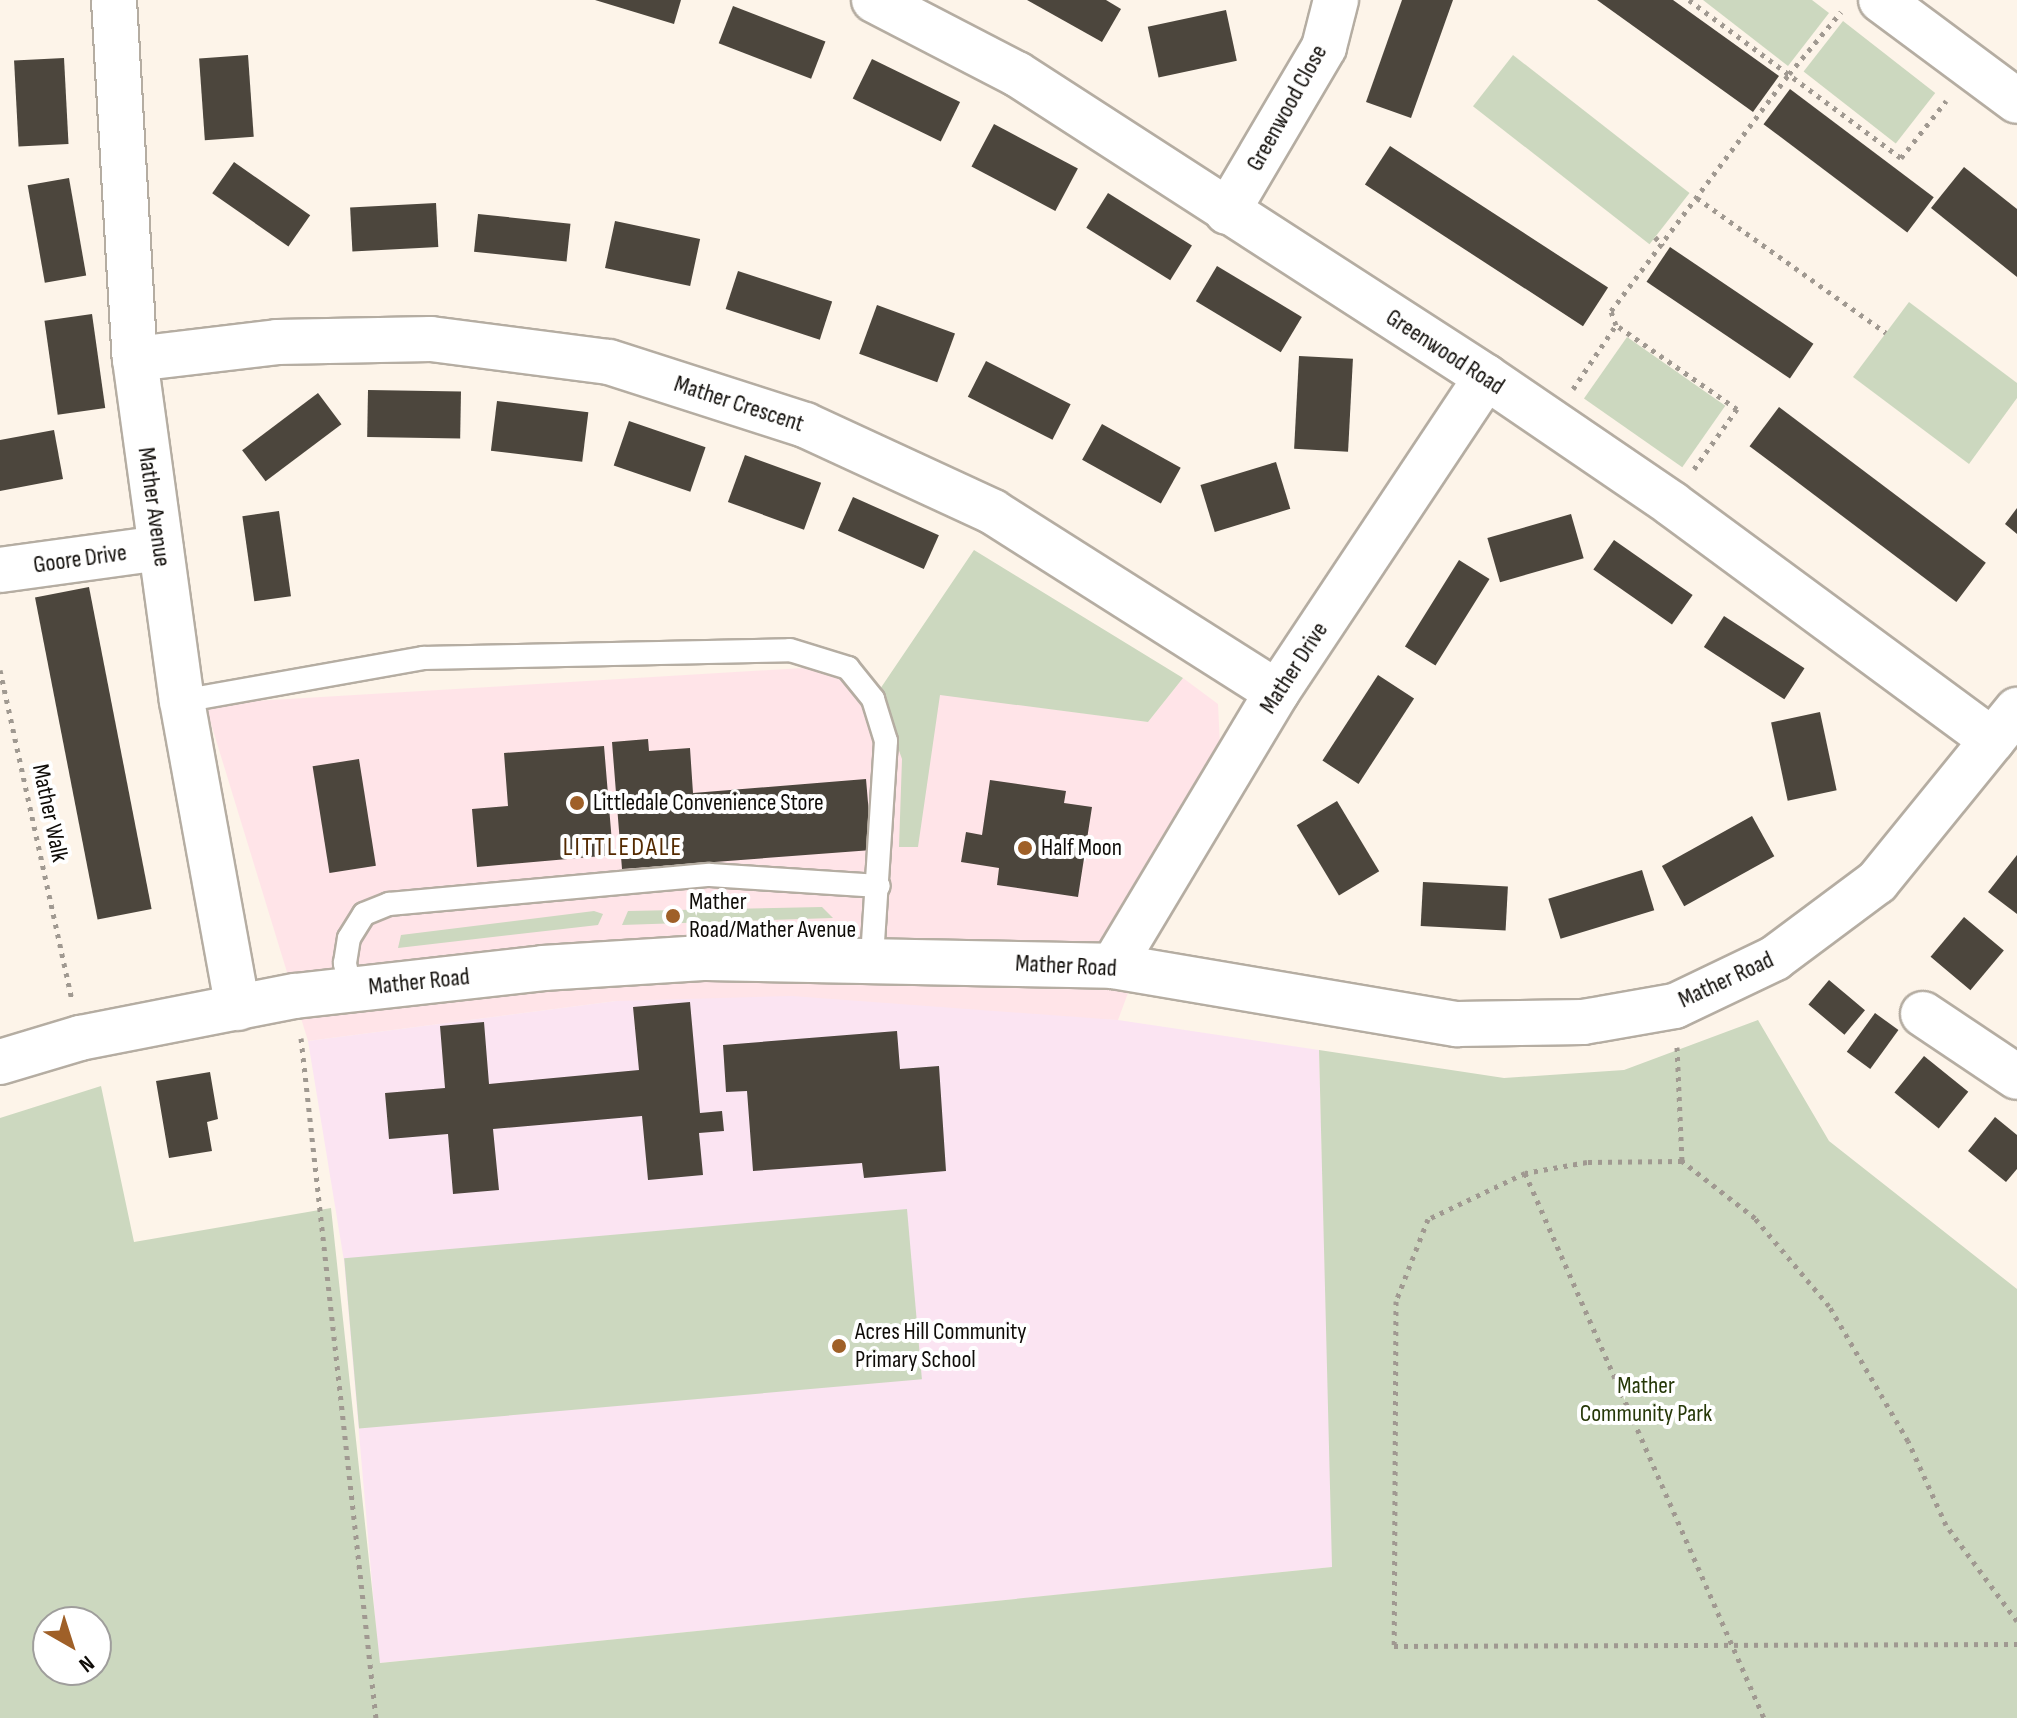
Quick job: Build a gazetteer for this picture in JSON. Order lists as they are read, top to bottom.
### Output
{
  "streets": {
    "street": [
      "Greenwood Close",
      "Greenwood Road",
      "Mather Crescent",
      "Mather Avenue",
      "Goore Drive",
      "Mather Drive",
      "Mather Road"
    ],
    "path": ["Mather Walk"]
  },
  "crossings": [
    ["Greenwood Close", "Greenwood Road"],
    ["Greenwood Road", "Mather Drive"],
    ["Greenwood Road", "Mather Road"],
    ["Mather Crescent", "Mather Avenue"],
    ["Mather Crescent", "Mather Drive"],
    ["Mather Avenue", "Goore Drive"],
    ["Mather Avenue", "Mather Road"],
    ["Mather Drive", "Mather Road"]
  ],
  "districts": ["LITTLEDALE"],
  "parks": ["Mather Community Park"],
  "places": [
    "Littledale Convenience Store",
    "Half Moon",
    "Mather Road/Mather Avenue",
    "Acres Hill Community Primary School"
  ],
  "north": "bottom right"
}
